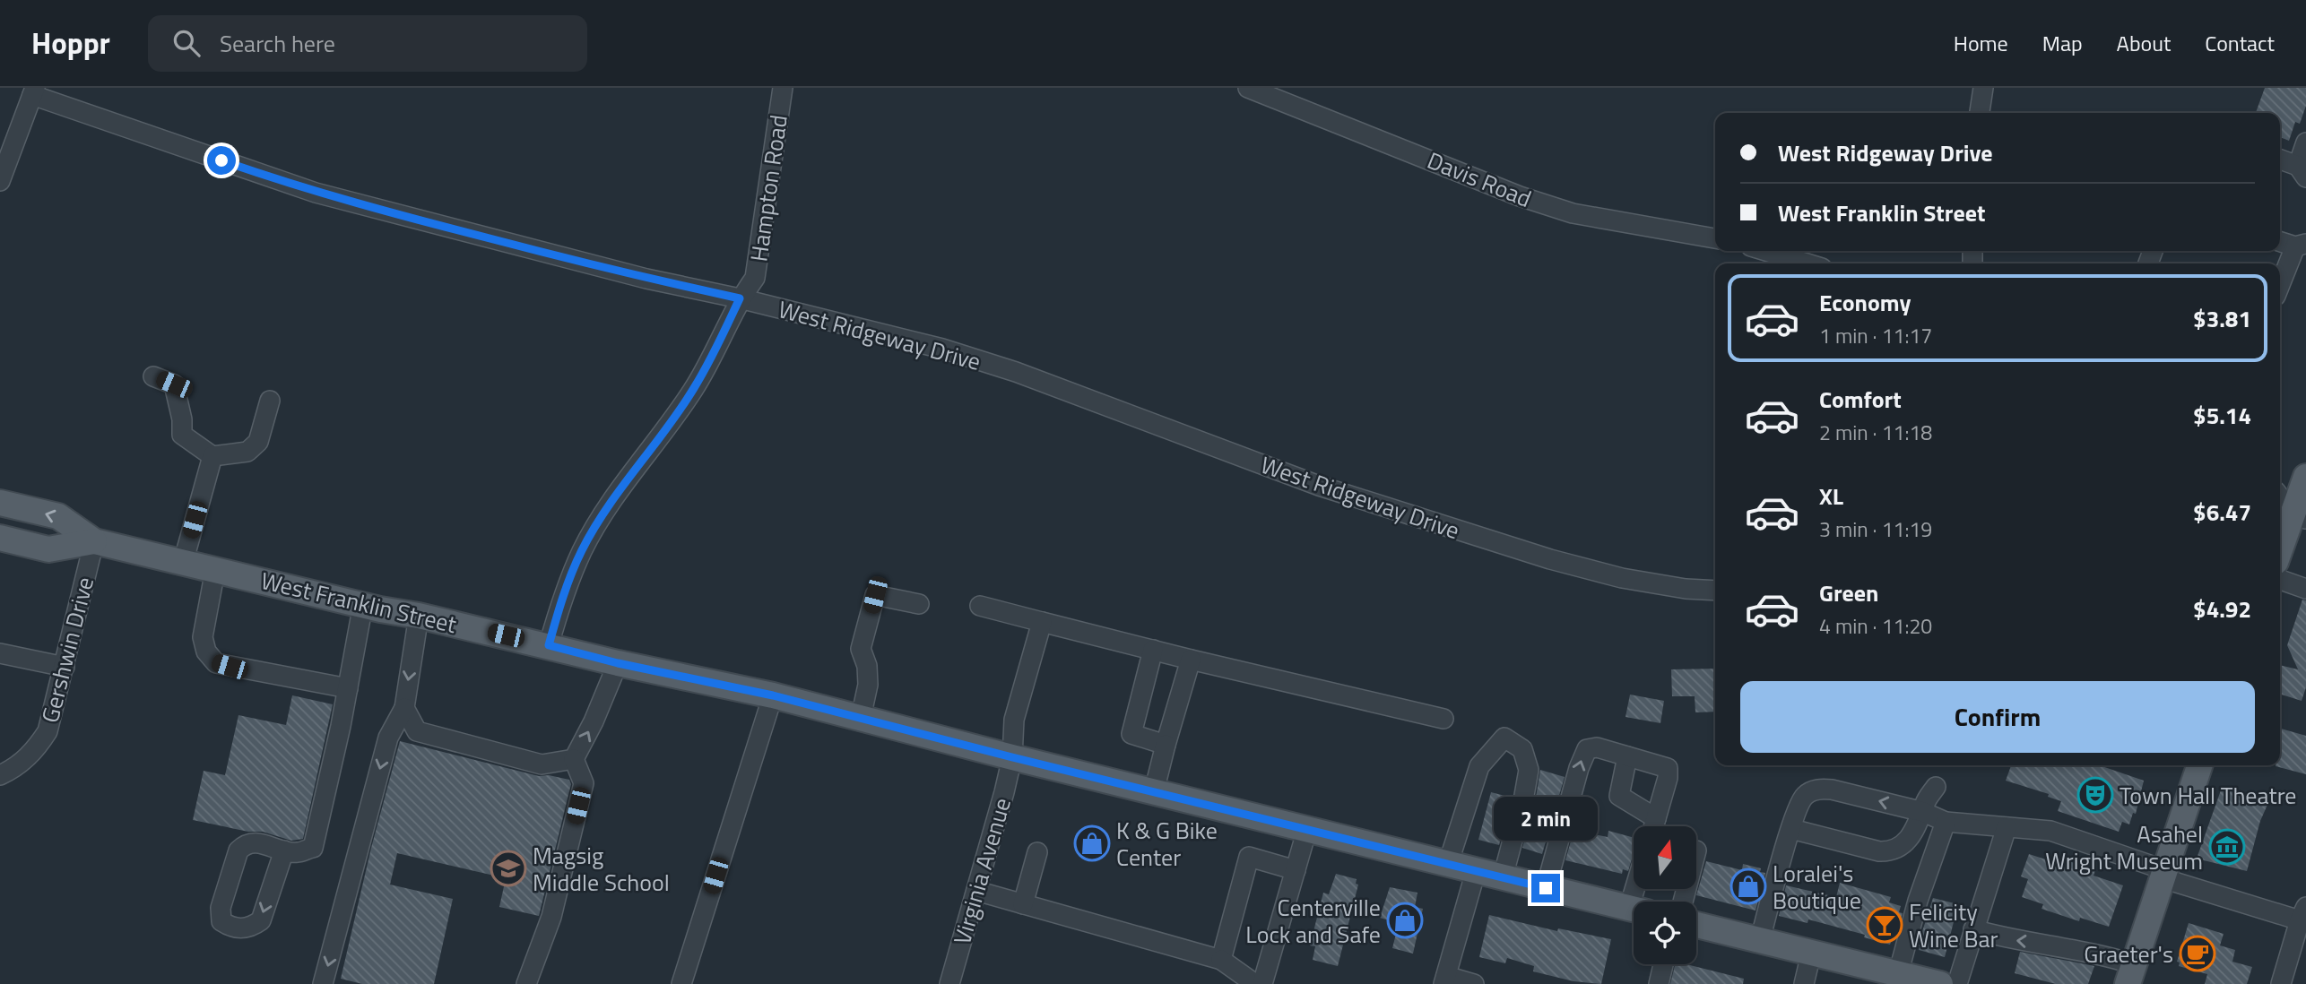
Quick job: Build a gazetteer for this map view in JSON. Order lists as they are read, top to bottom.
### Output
{
  "streets": {
    "main road": ["West Franklin Street"],
    "street": [
      "Davis Road",
      "Hampton Road",
      "West Ridgeway Drive",
      "Gershwin Drive",
      "Virginia Avenue"
    ]
  },
  "crossings": [
    ["Hampton Road", "West Ridgeway Drive"],
    ["Hampton Road", "West Franklin Street"],
    ["West Franklin Street", "Gershwin Drive"],
    ["West Franklin Street", "Virginia Avenue"]
  ],
  "places": {
    "theatre": ["Town Hall Theatre"],
    "shop": ["K & G Bike Center", "Loralei's Boutique", "Centerville Lock and Safe"],
    "museum": ["Asahel Wright Museum"],
    "school or university": ["Magsig Middle School"],
    "bar": ["Felicity Wine Bar"],
    "cafe": ["Graeter's"]
  },
  "north": "top",
  "page": {
    "header": "Hoppr",
    "search": "Search here",
    "nav": [
      "Home",
      "Map",
      "About",
      "Contact"
    ],
    "banner": ["West Ridgeway Drive", "West Franklin Street"],
    "list": [
      {
        "name": "Economy",
        "note": "1 min · 11:17",
        "value": "$3.81"
      },
      {
        "name": "Comfort",
        "note": "2 min · 11:18",
        "value": "$5.14"
      },
      {
        "name": "XL",
        "note": "3 min · 11:19",
        "value": "$6.47"
      },
      {
        "name": "Green",
        "note": "4 min · 11:20",
        "value": "$4.92"
      }
    ],
    "buttons": "Confirm",
    "bubble": "2 min"
  }
}
